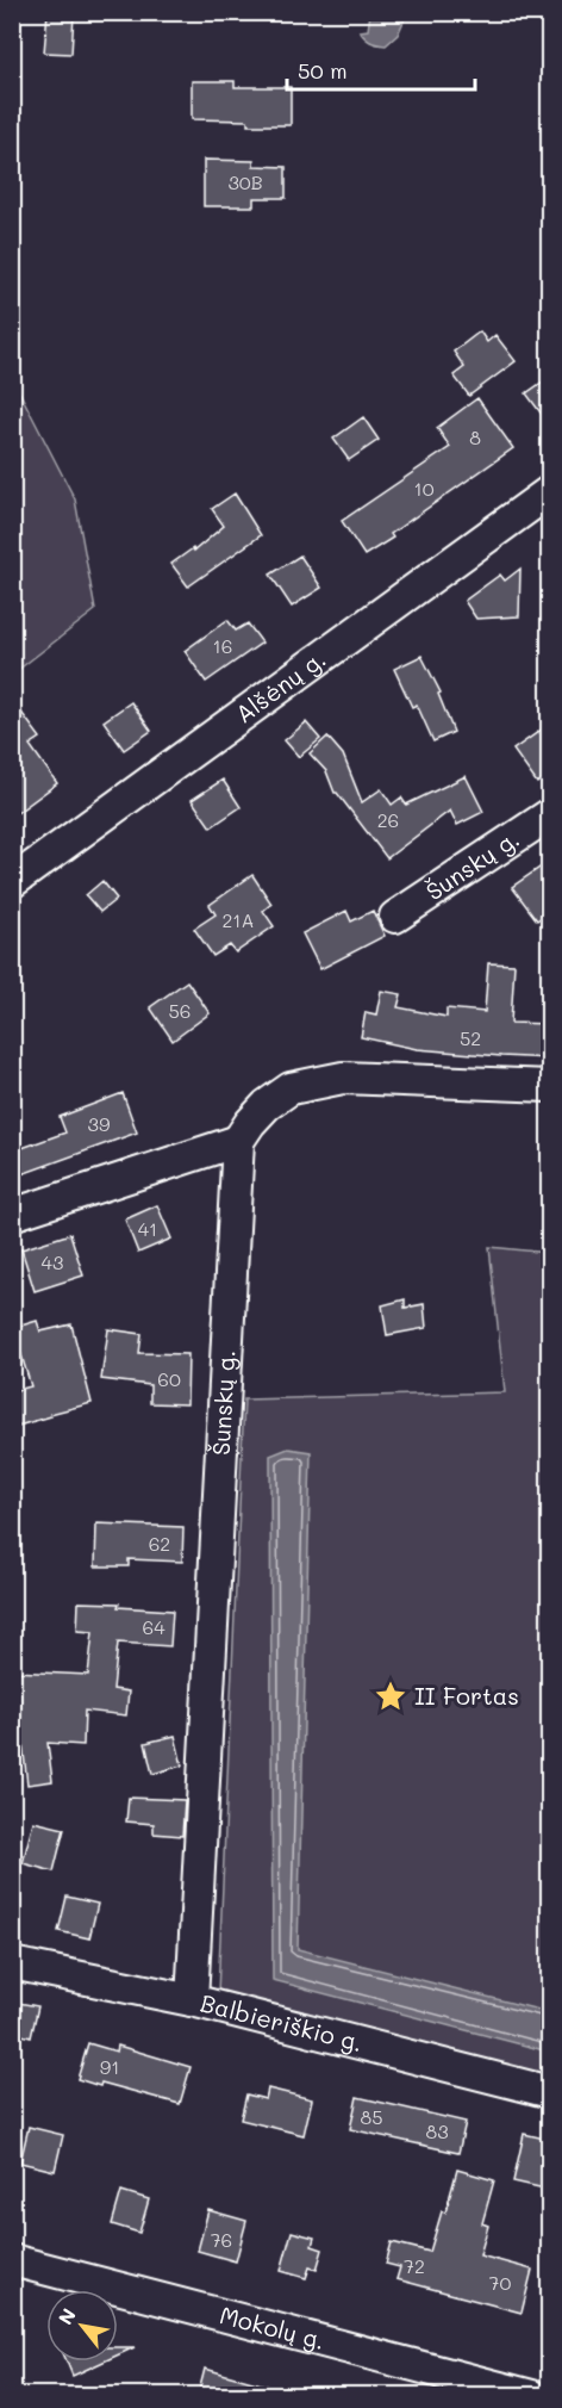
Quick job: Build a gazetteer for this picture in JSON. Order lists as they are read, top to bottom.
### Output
{
  "streets": {
    "street": [
      "Alšėnų g.",
      "Šunskų g.",
      "Balbieriškio g.",
      "Mokolų g."
    ]
  },
  "crossings": [
    ["Šunskų g.", "Balbieriškio g."]
  ],
  "places": {
    "place": ["II Fortas"]
  },
  "house_numbers": [
    "30B",
    "8",
    "10",
    "16",
    "26",
    "21A",
    "56",
    "52",
    "39",
    "41",
    "43",
    "60",
    "62",
    "64",
    "91",
    "85",
    "83",
    "76",
    "72",
    "70"
  ],
  "scale_bar": "50 m",
  "north": "top left"
}
